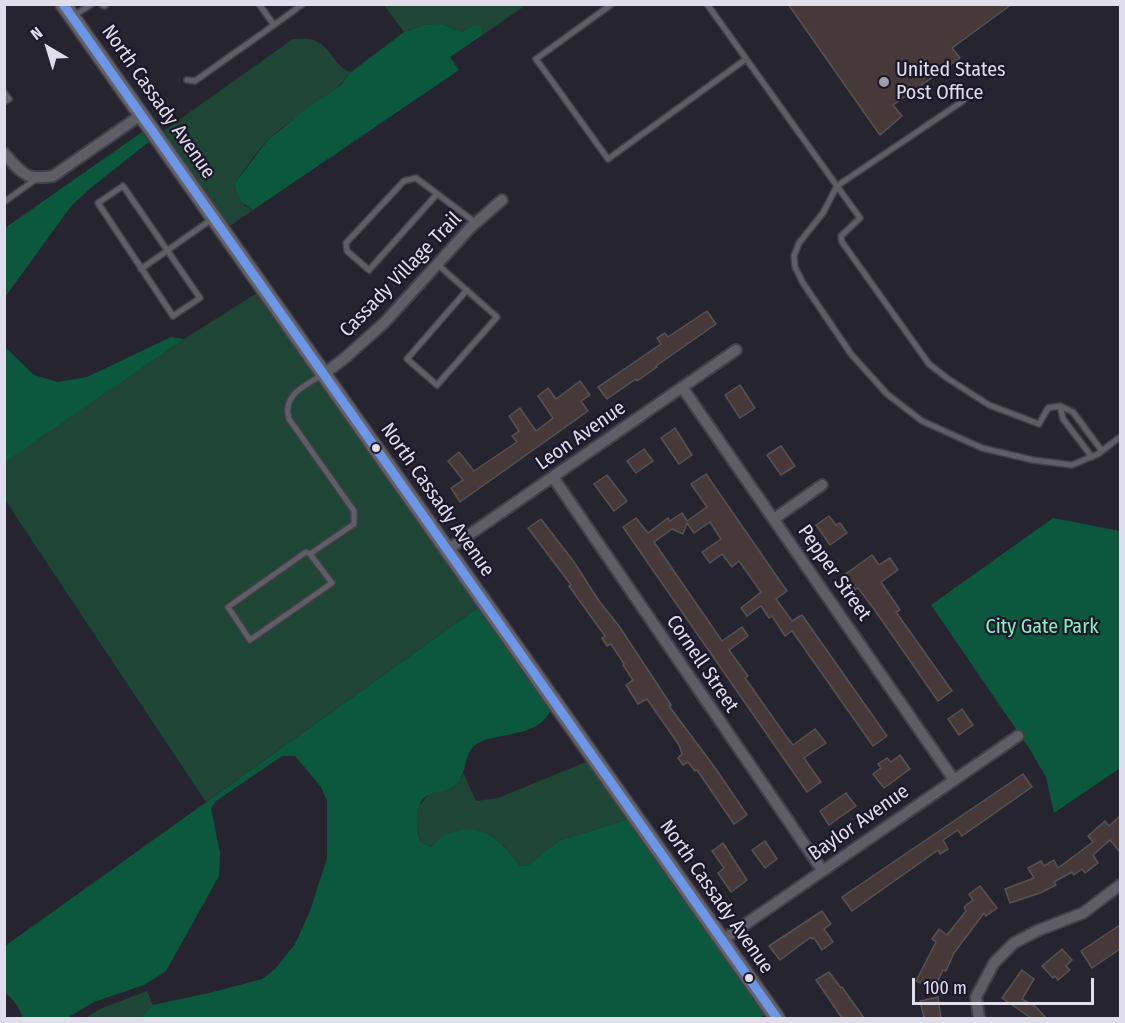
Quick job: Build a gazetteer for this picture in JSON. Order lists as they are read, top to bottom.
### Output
{
  "streets": {
    "main road": ["North Cassady Avenue"],
    "street": [
      "Cassady Village Trail",
      "Leon Avenue",
      "Pepper Street",
      "Cornell Street",
      "Baylor Avenue"
    ]
  },
  "crossings": [
    ["North Cassady Avenue", "Cassady Village Trail"],
    ["North Cassady Avenue", "Leon Avenue"],
    ["North Cassady Avenue", "Baylor Avenue"],
    ["Leon Avenue", "Pepper Street"],
    ["Leon Avenue", "Cornell Street"],
    ["Pepper Street", "Baylor Avenue"],
    ["Cornell Street", "Baylor Avenue"]
  ],
  "parks": ["City Gate Park"],
  "places": ["United States Post Office"],
  "scale_bar": "100 m",
  "north": "top left"
}
